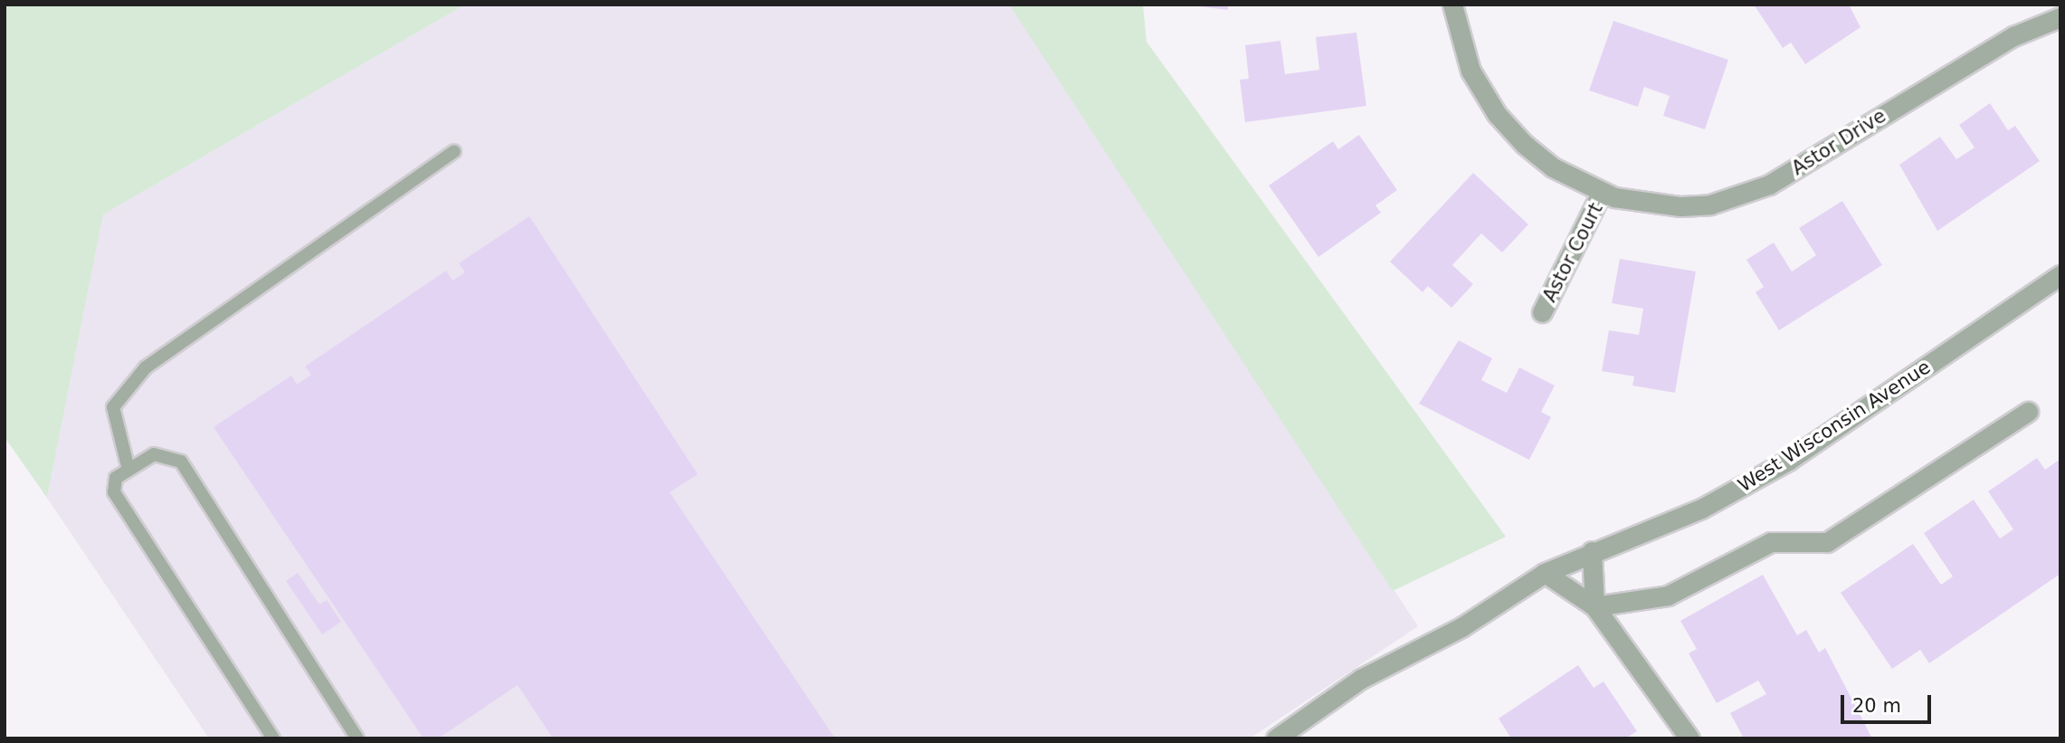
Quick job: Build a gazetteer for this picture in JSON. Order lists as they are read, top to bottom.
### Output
{
  "streets": {
    "street": ["Astor Drive", "Astor Court", "West Wisconsin Avenue"]
  },
  "crossings": [
    ["Astor Drive", "Astor Court"]
  ],
  "scale_bar": "20 m"
}
